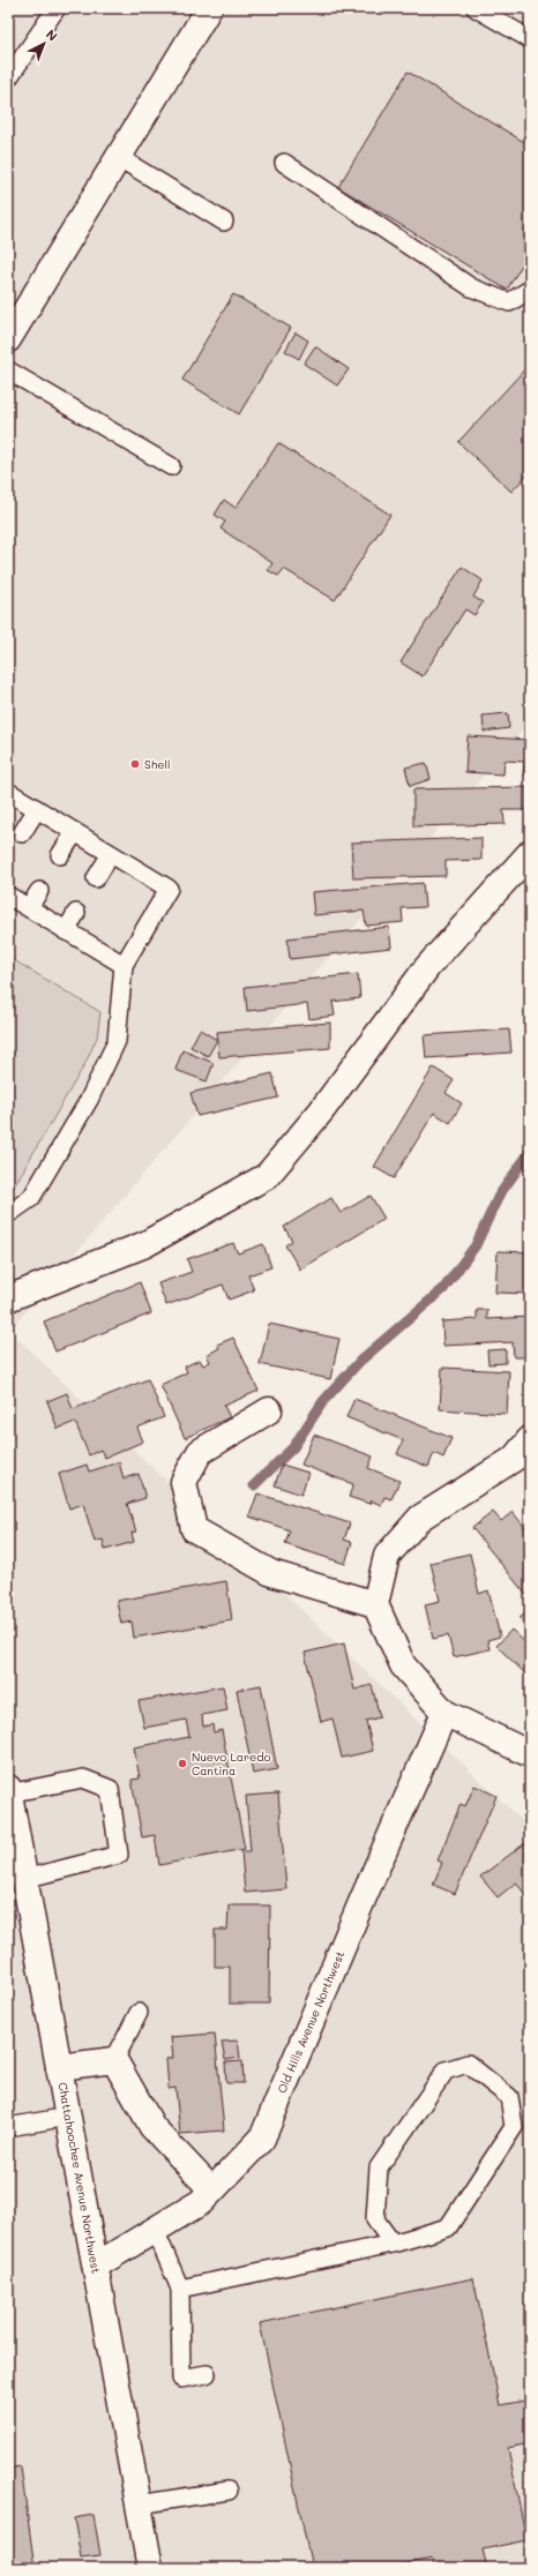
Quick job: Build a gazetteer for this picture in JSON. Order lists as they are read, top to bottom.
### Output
{
  "streets": {
    "street": ["Old Hills Avenue Northwest", "Chattahoochee Avenue Northwest"]
  },
  "crossings": [
    ["Old Hills Avenue Northwest", "Chattahoochee Avenue Northwest"]
  ],
  "places": ["Shell", "Nuevo Laredo Cantina"],
  "north": "top right"
}
